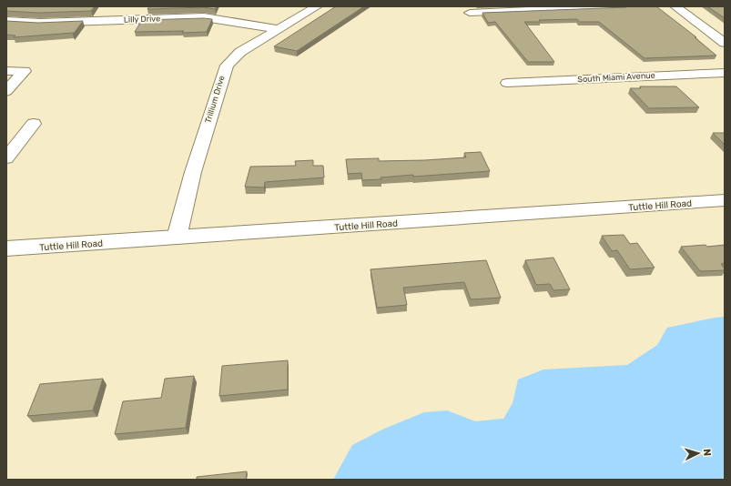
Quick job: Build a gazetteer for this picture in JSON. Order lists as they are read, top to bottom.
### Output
{
  "streets": {
    "street": [
      "Lilly Drive",
      "South Miami Avenue",
      "Trillium Drive",
      "Tuttle Hill Road"
    ]
  },
  "crossings": [
    ["Lilly Drive", "Trillium Drive"],
    ["Trillium Drive", "Tuttle Hill Road"]
  ],
  "north": "right"
}
